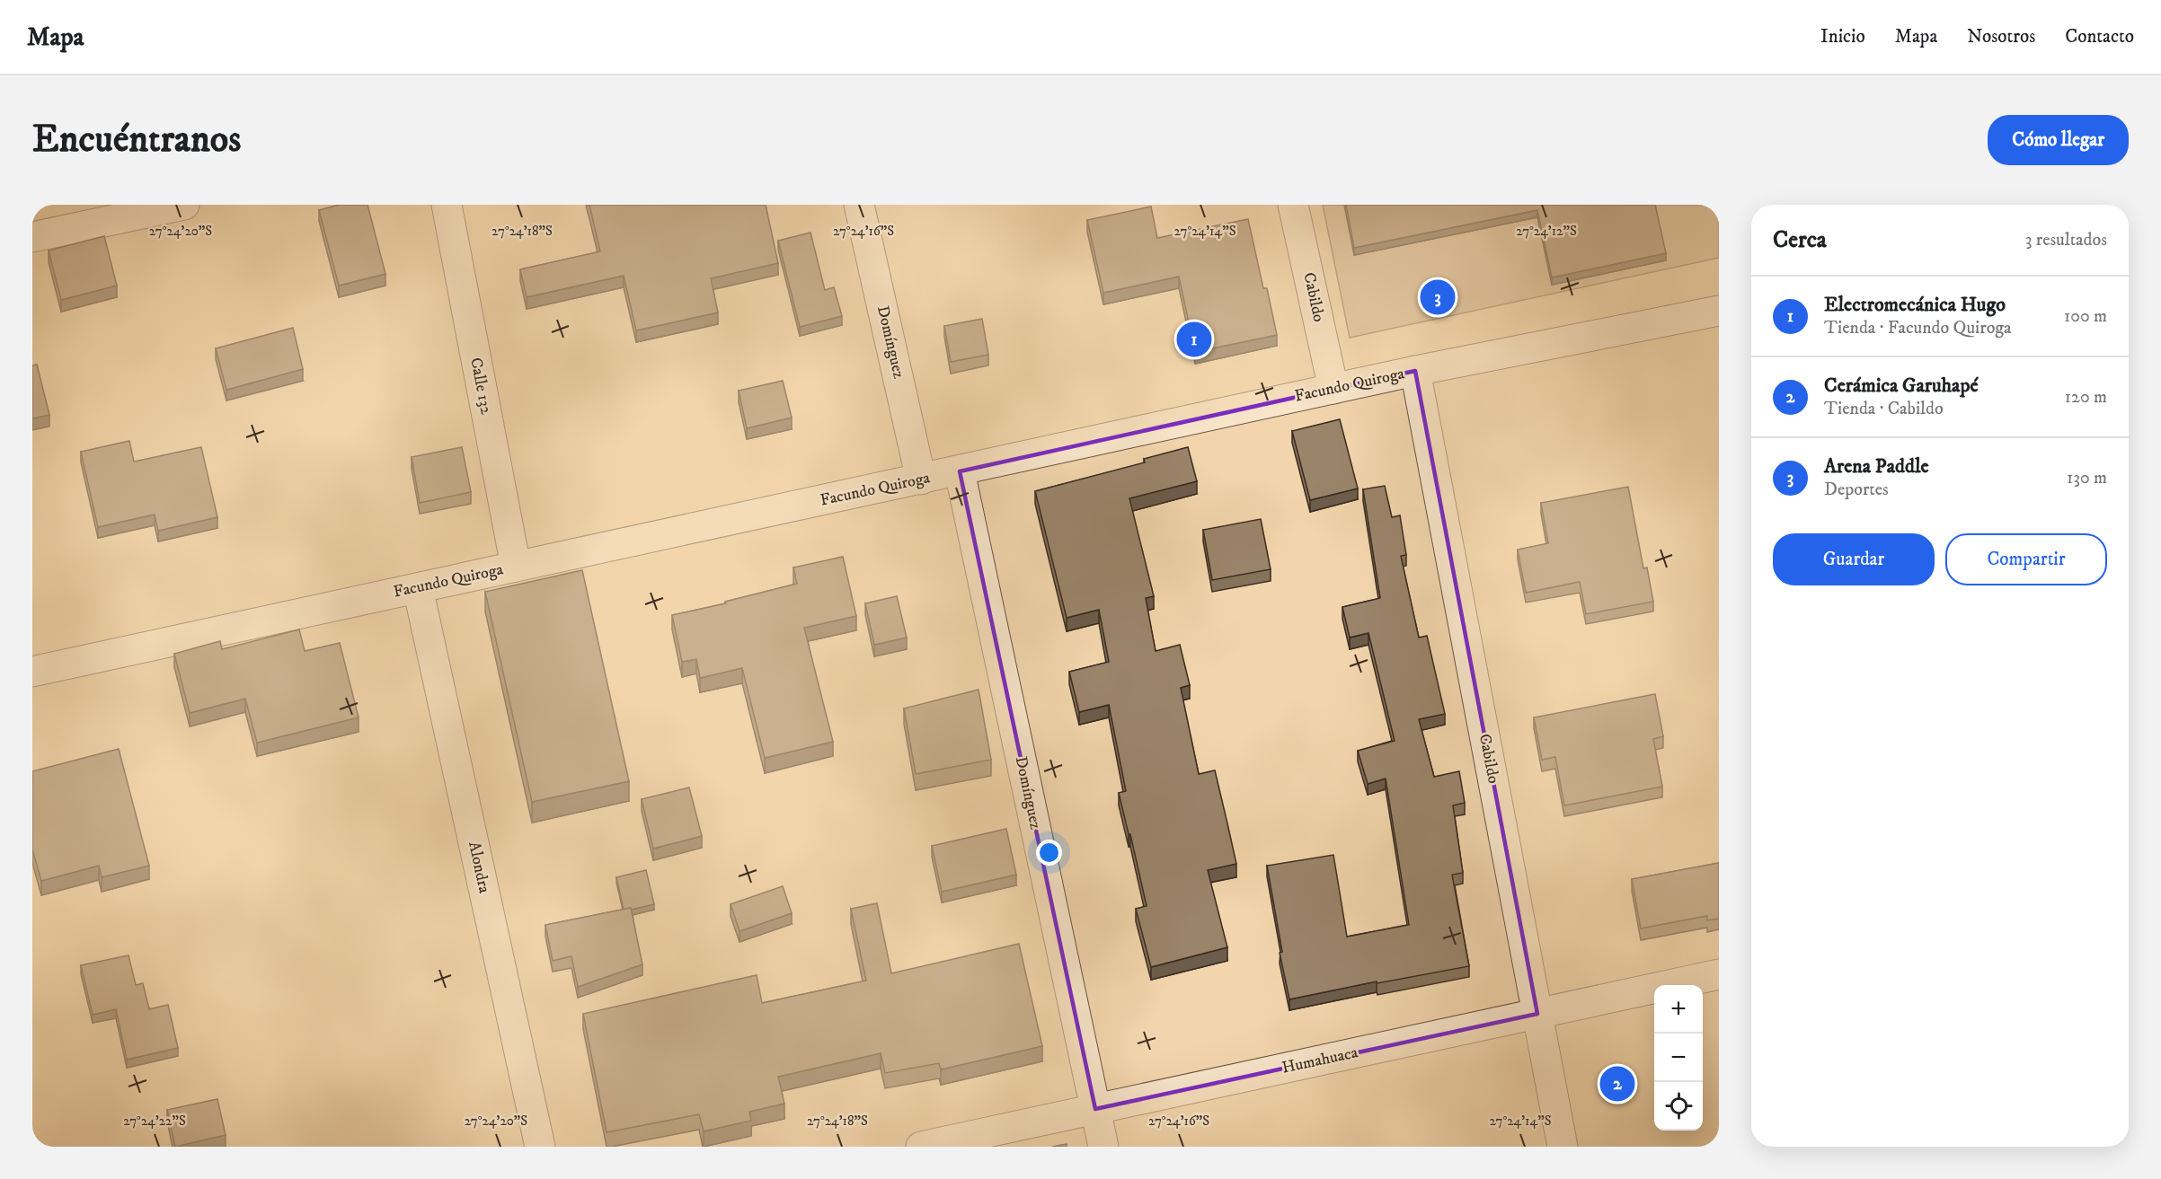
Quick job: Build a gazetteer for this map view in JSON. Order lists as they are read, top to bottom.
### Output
{
  "streets": {
    "street": [
      "Cabildo",
      "Domínguez",
      "Facundo Quiroga",
      "Calle 132",
      "Alondra",
      "Humahuaca"
    ]
  },
  "crossings": [
    ["Cabildo", "Facundo Quiroga"],
    ["Cabildo", "Humahuaca"],
    ["Domínguez", "Facundo Quiroga"],
    ["Domínguez", "Humahuaca"],
    ["Facundo Quiroga", "Calle 132"],
    ["Facundo Quiroga", "Alondra"]
  ],
  "page": {
    "header": "Mapa",
    "nav": [
      "Inicio",
      "Mapa",
      "Nosotros",
      "Contacto"
    ],
    "buttons": [
      "Cómo llegar",
      ["Guardar", "Compartir"]
    ],
    "title": "Encuéntranos",
    "heading": ["Cerca", "3 resultados"],
    "list": [
      {
        "mark": "1",
        "name": "Electromecánica Hugo",
        "note": "Tienda · Facundo Quiroga",
        "value": "100 m"
      },
      {
        "mark": "2",
        "name": "Cerámica Garuhapé",
        "note": "Tienda · Cabildo",
        "value": "120 m"
      },
      {
        "mark": "3",
        "name": "Arena Paddle",
        "note": "Deportes",
        "value": "130 m"
      }
    ],
    "pins": ["3", "1", "2"],
    "map_buttons": ["+", "−"]
  },
  "coordinates": [
    "27°24'12\"S",
    "27°24'20\"S",
    "27°24'18\"S",
    "27°24'16\"S",
    "27°24'14\"S",
    "27°24'22\"S"
  ]
}
